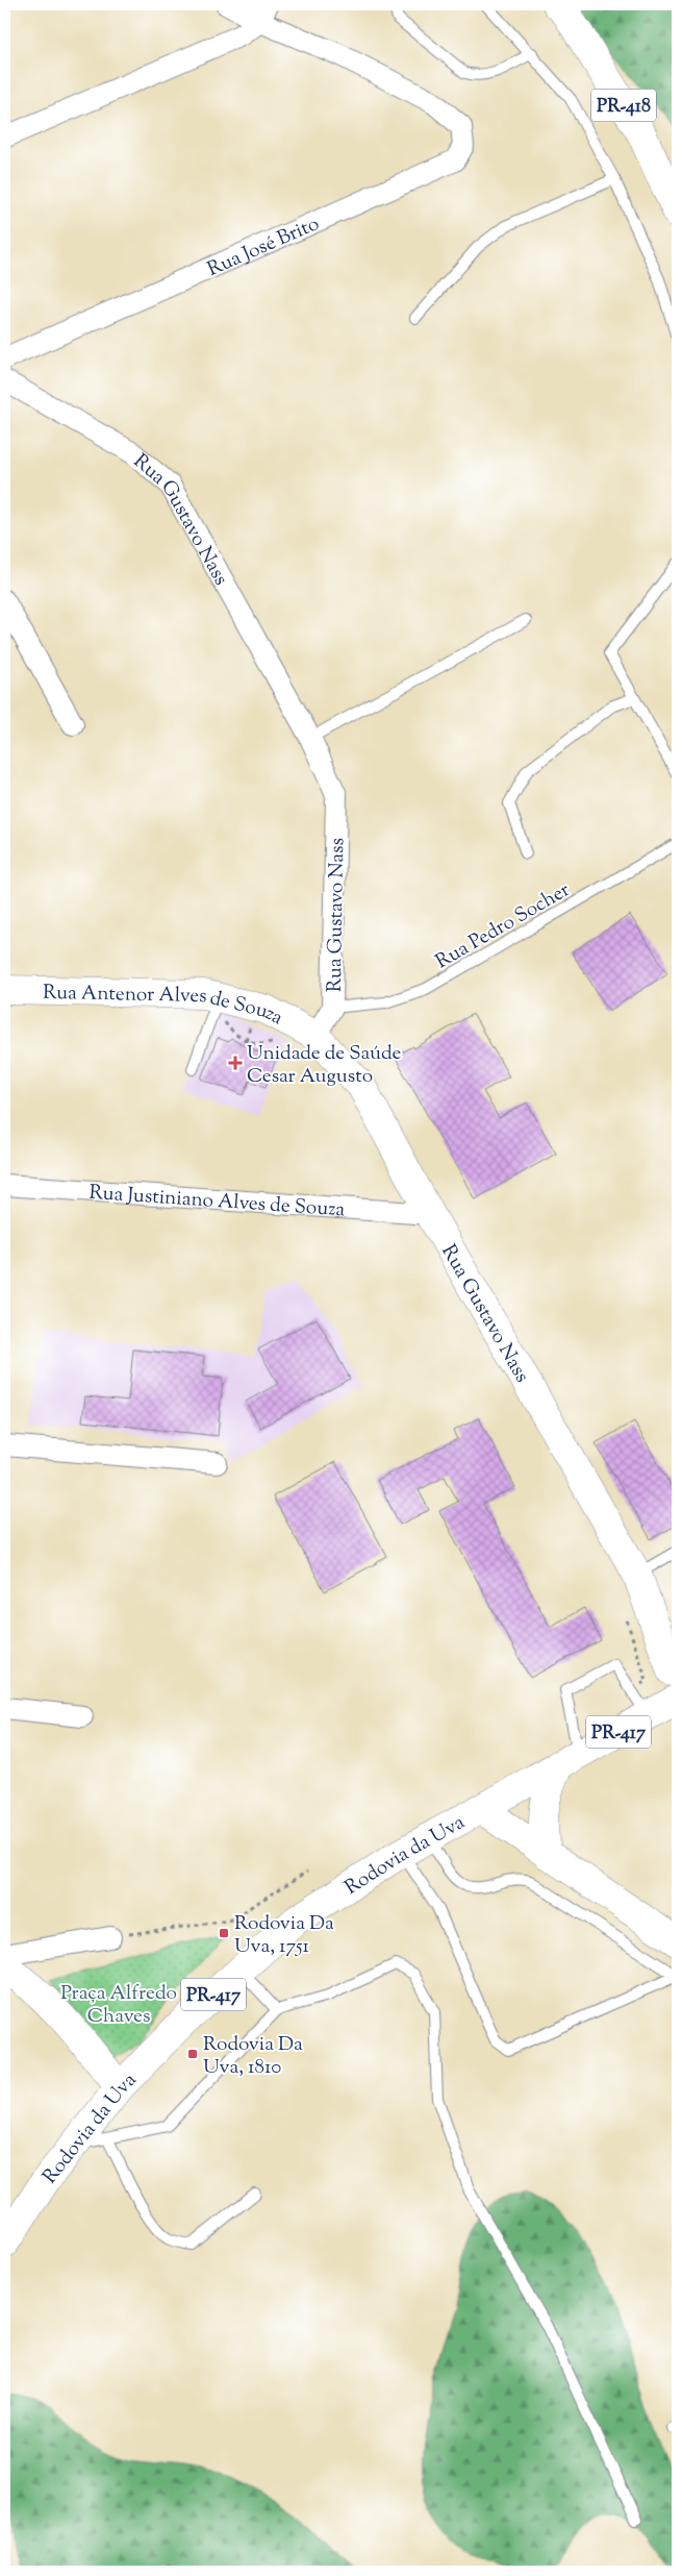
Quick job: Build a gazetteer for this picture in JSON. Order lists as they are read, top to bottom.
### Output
{
  "streets": {
    "main road": [
      "PR-418",
      "Rua Gustavo Nass",
      "Rua Antenor Alves de Souza",
      "PR-417",
      "Rodovia da Uva"
    ],
    "street": ["Rua José Brito", "Rua Justiniano Alves de Souza"],
    "lane": ["Rua Pedro Socher"]
  },
  "crossings": [
    ["Rua Gustavo Nass", "Rua Pedro Socher"],
    ["Rua Gustavo Nass", "Rua Antenor Alves de Souza"],
    ["Rua Gustavo Nass", "Rua Justiniano Alves de Souza"]
  ],
  "parks": ["Praça Alfredo Chaves"],
  "places": {
    "health": ["Unidade de Saúde Cesar Augusto"],
    "transit": ["Rodovia Da Uva, 1751", "Rodovia Da Uva, 1810"]
  }
}
